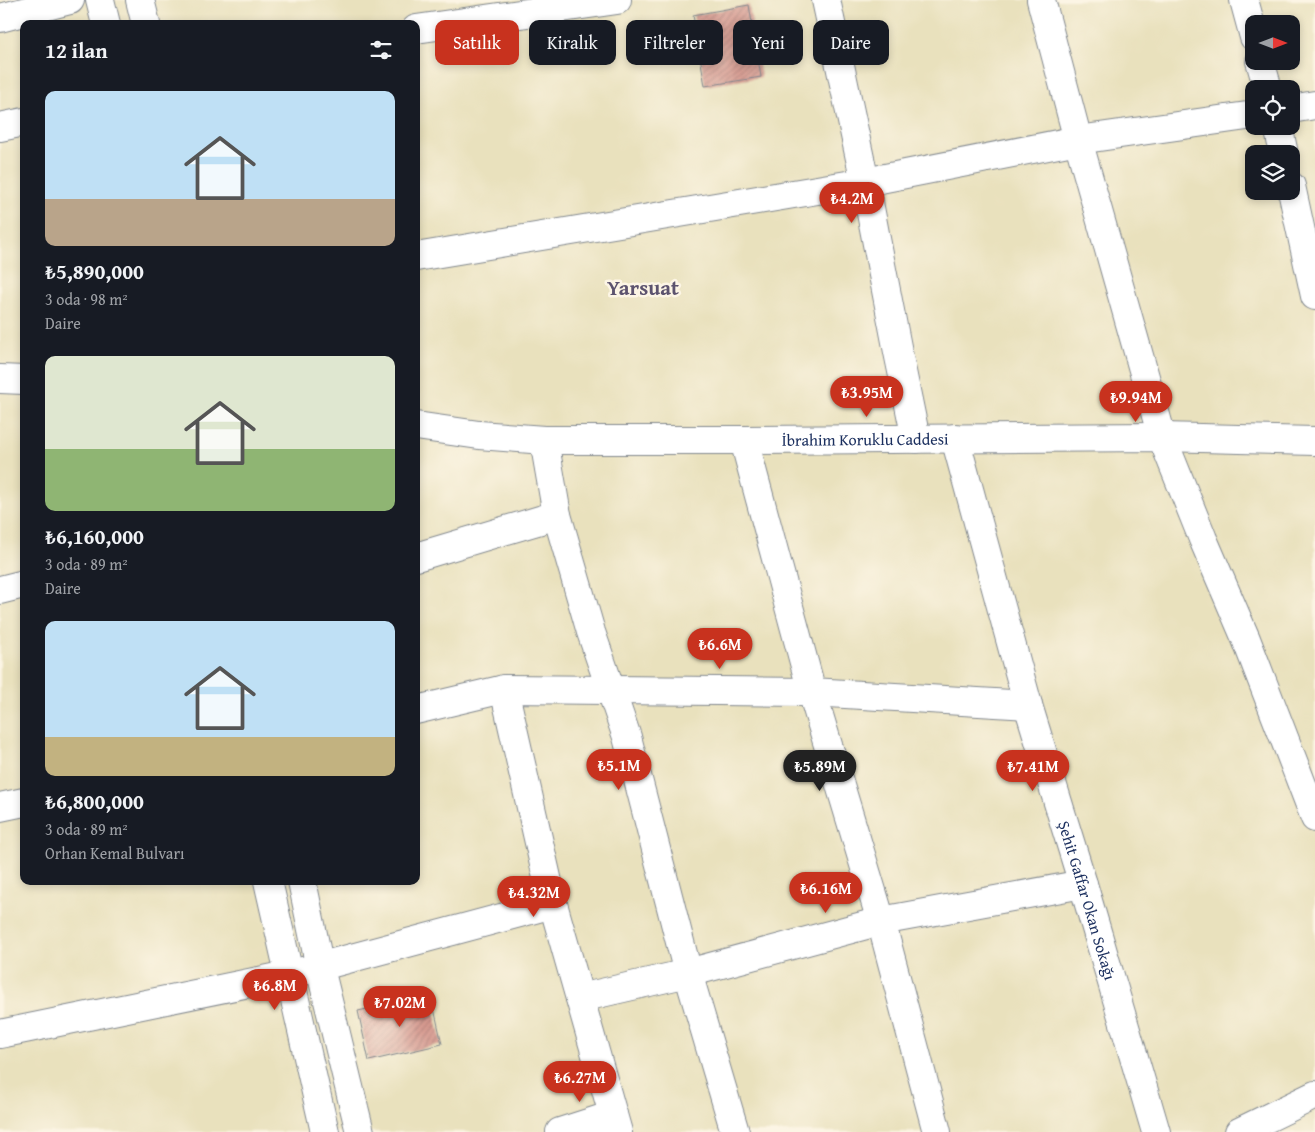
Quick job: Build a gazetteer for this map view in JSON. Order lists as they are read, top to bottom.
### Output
{
  "streets": {
    "street": ["İbrahim Koruklu Caddesi", "Şehit Gaffar Okan Sokağı"]
  },
  "crossings": [
    ["İbrahim Koruklu Caddesi", "Şehit Gaffar Okan Sokağı"]
  ],
  "districts": ["Yarsuat"],
  "north": "right",
  "page": {
    "chip": [
      "Satılık",
      "Kiralık",
      "Filtreler",
      "Yeni",
      "Daire"
    ],
    "heading": "12 ilan",
    "list": [
      {
        "name": "₺5,890,000",
        "note": "3 oda · 98 m² · Daire"
      },
      {
        "name": "₺6,160,000",
        "note": "3 oda · 89 m² · Daire"
      },
      {
        "name": "₺6,800,000",
        "note": "3 oda · 89 m² · Orhan Kemal Bulvarı"
      }
    ],
    "price": [
      "₺4.2M",
      "₺3.95M",
      "₺9.94M",
      "₺6.6M",
      "₺5.1M",
      "₺5.89M",
      "₺7.41M",
      "₺6.16M",
      "₺4.32M",
      "₺6.8M",
      "₺7.02M",
      "₺6.27M"
    ]
  }
}
